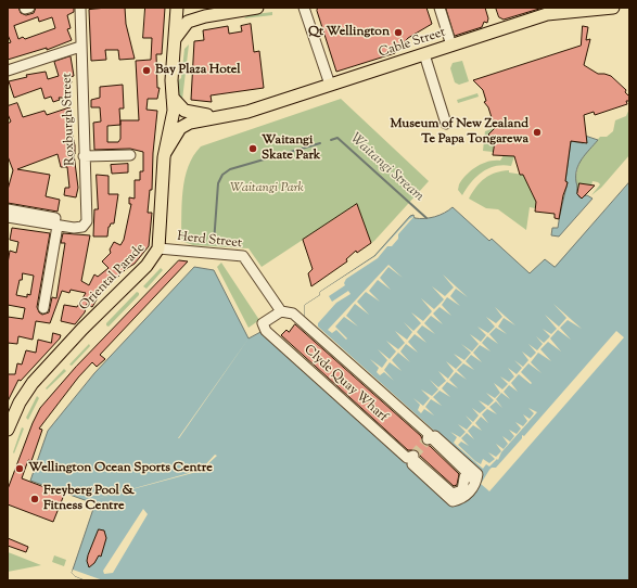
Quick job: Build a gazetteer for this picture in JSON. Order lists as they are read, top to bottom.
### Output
{
  "streets": {
    "main road": ["Cable Street", "Oriental Parade"],
    "street": ["Roxburgh Street", "Herd Street", "Clyde Quay Wharf"]
  },
  "crossings": [
    ["Cable Street", "Oriental Parade"],
    ["Herd Street", "Oriental Parade"],
    ["Herd Street", "Clyde Quay Wharf"]
  ],
  "water": ["Waitangi Stream"],
  "parks": ["Waitangi Park"],
  "places": [
    "Qt Wellington",
    "Bay Plaza Hotel",
    "Museum of New Zealand Te Papa Tongarewa",
    "Waitangi Skate Park",
    "Wellington Ocean Sports Centre",
    "Freyberg Pool & Fitness Centre"
  ]
}
